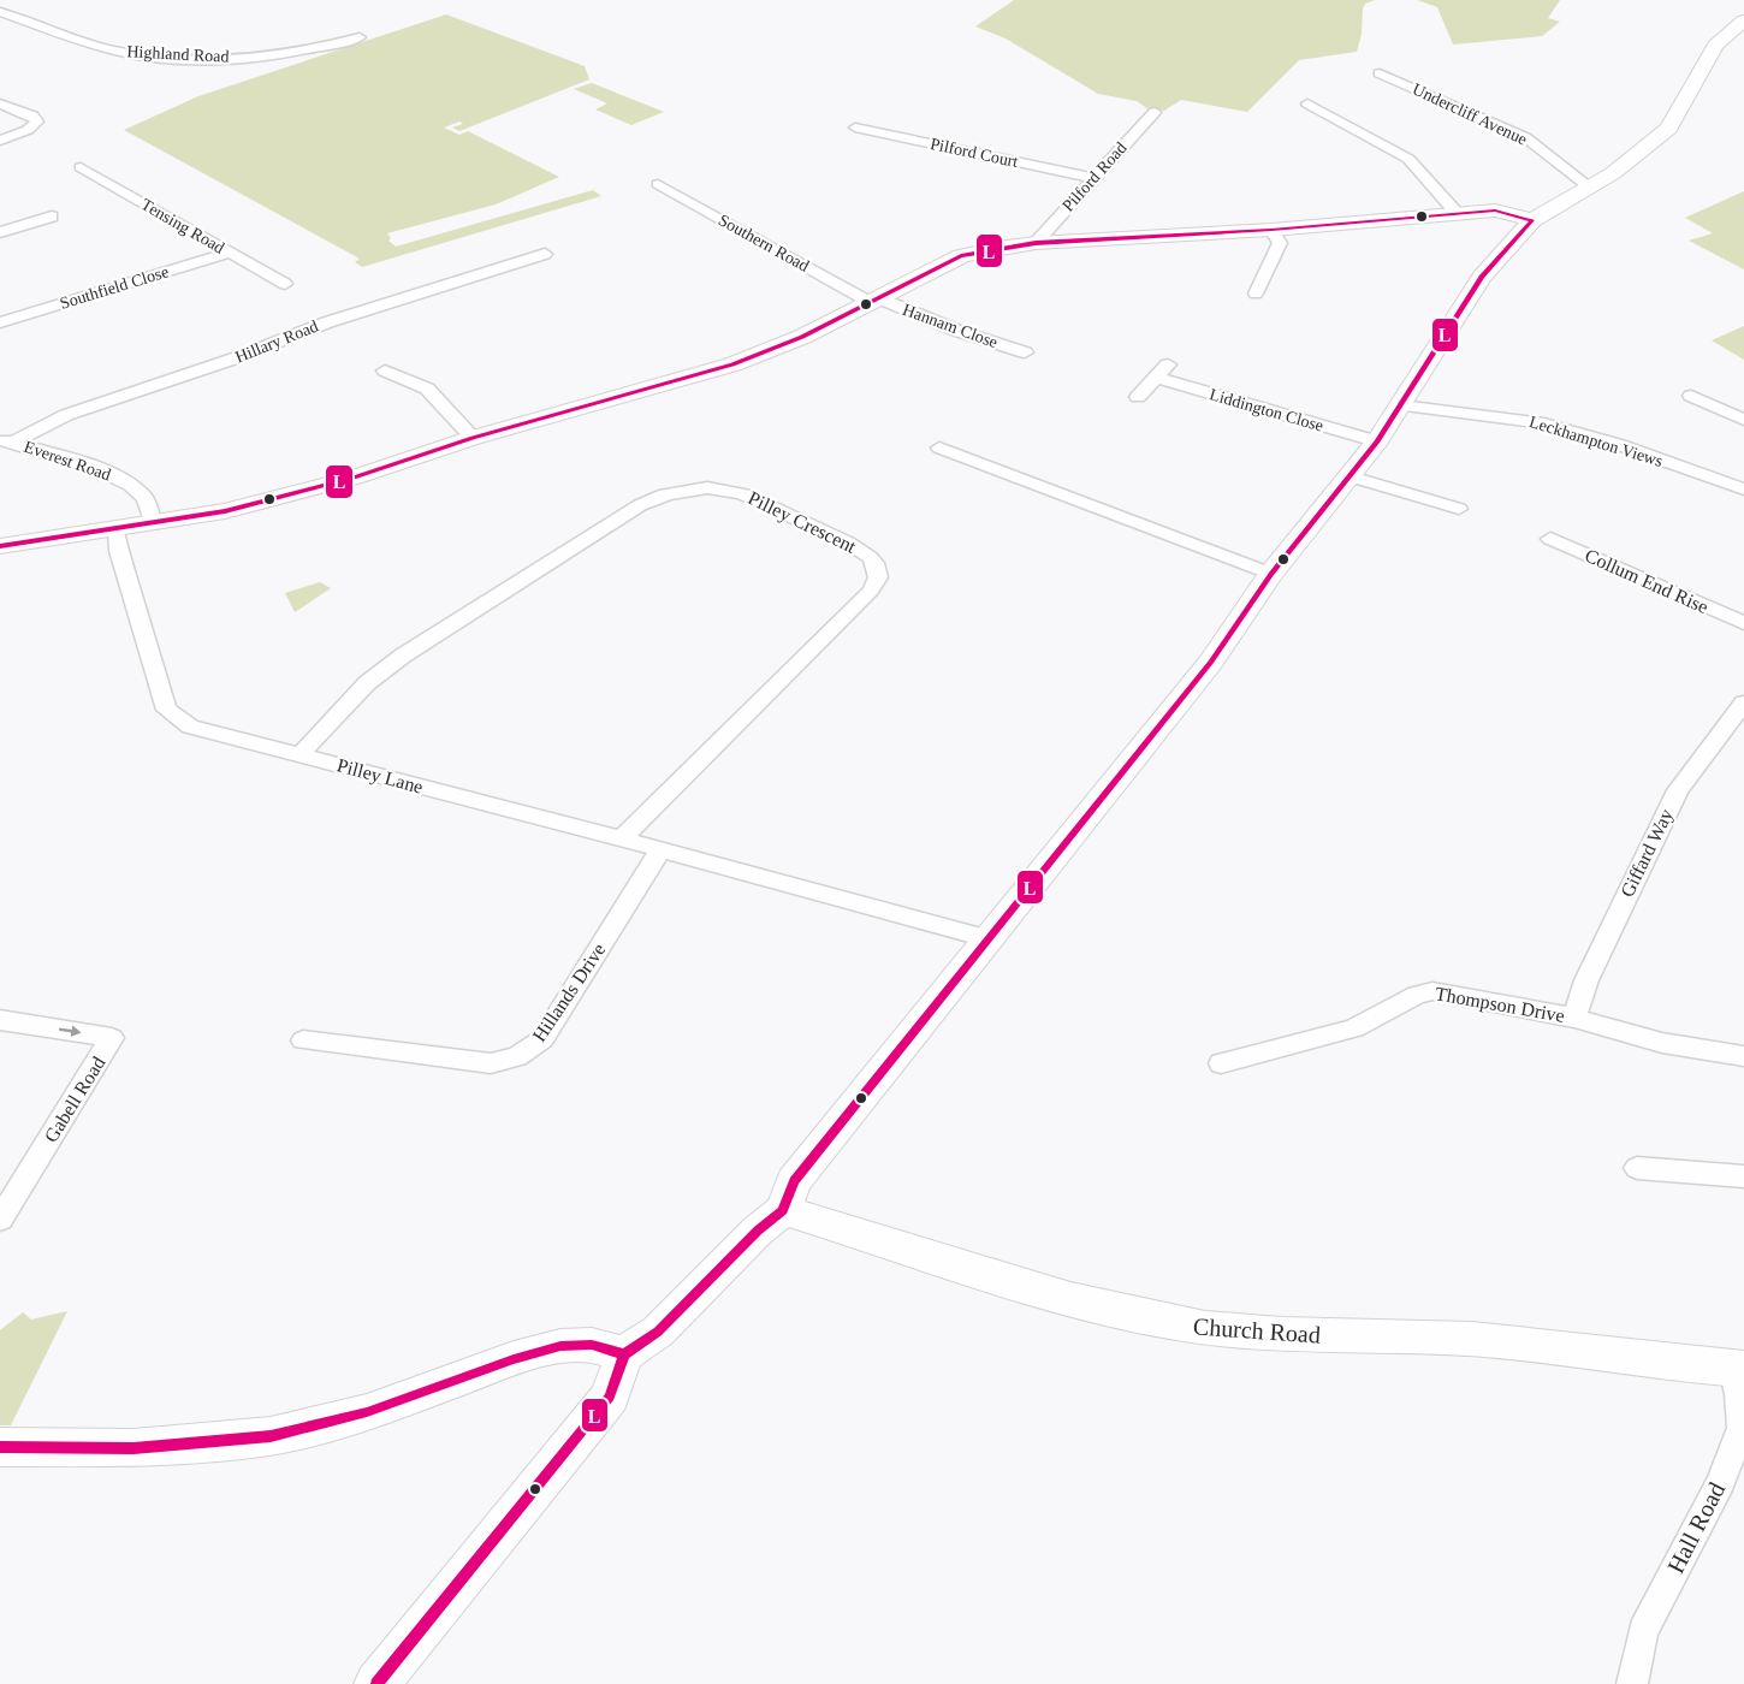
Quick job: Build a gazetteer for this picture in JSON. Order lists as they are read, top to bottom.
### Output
{
  "streets": {
    "street": [
      "Highland Road",
      "Undercliff Avenue",
      "Pilford Court",
      "Pilford Road",
      "Tensing Road",
      "Southern Road",
      "Southfield Close",
      "Hannam Close",
      "Hillary Road",
      "Liddington Close",
      "Leckhampton Views",
      "Everest Road",
      "Pilley Crescent",
      "Collum End Rise",
      "Pilley Lane",
      "Giffard Way",
      "Hillands Drive",
      "Thompson Drive",
      "Gabell Road",
      "Church Road",
      "Hall Road"
    ]
  },
  "crossings": [
    ["Pilford Court", "Pilford Road"],
    ["Tensing Road", "Southfield Close"],
    ["Southern Road", "Hannam Close"],
    ["Hillary Road", "Everest Road"],
    ["Pilley Crescent", "Pilley Lane"],
    ["Pilley Lane", "Hillands Drive"],
    ["Giffard Way", "Thompson Drive"],
    ["Church Road", "Hall Road"]
  ],
  "lines": ["transit line L"]
}
